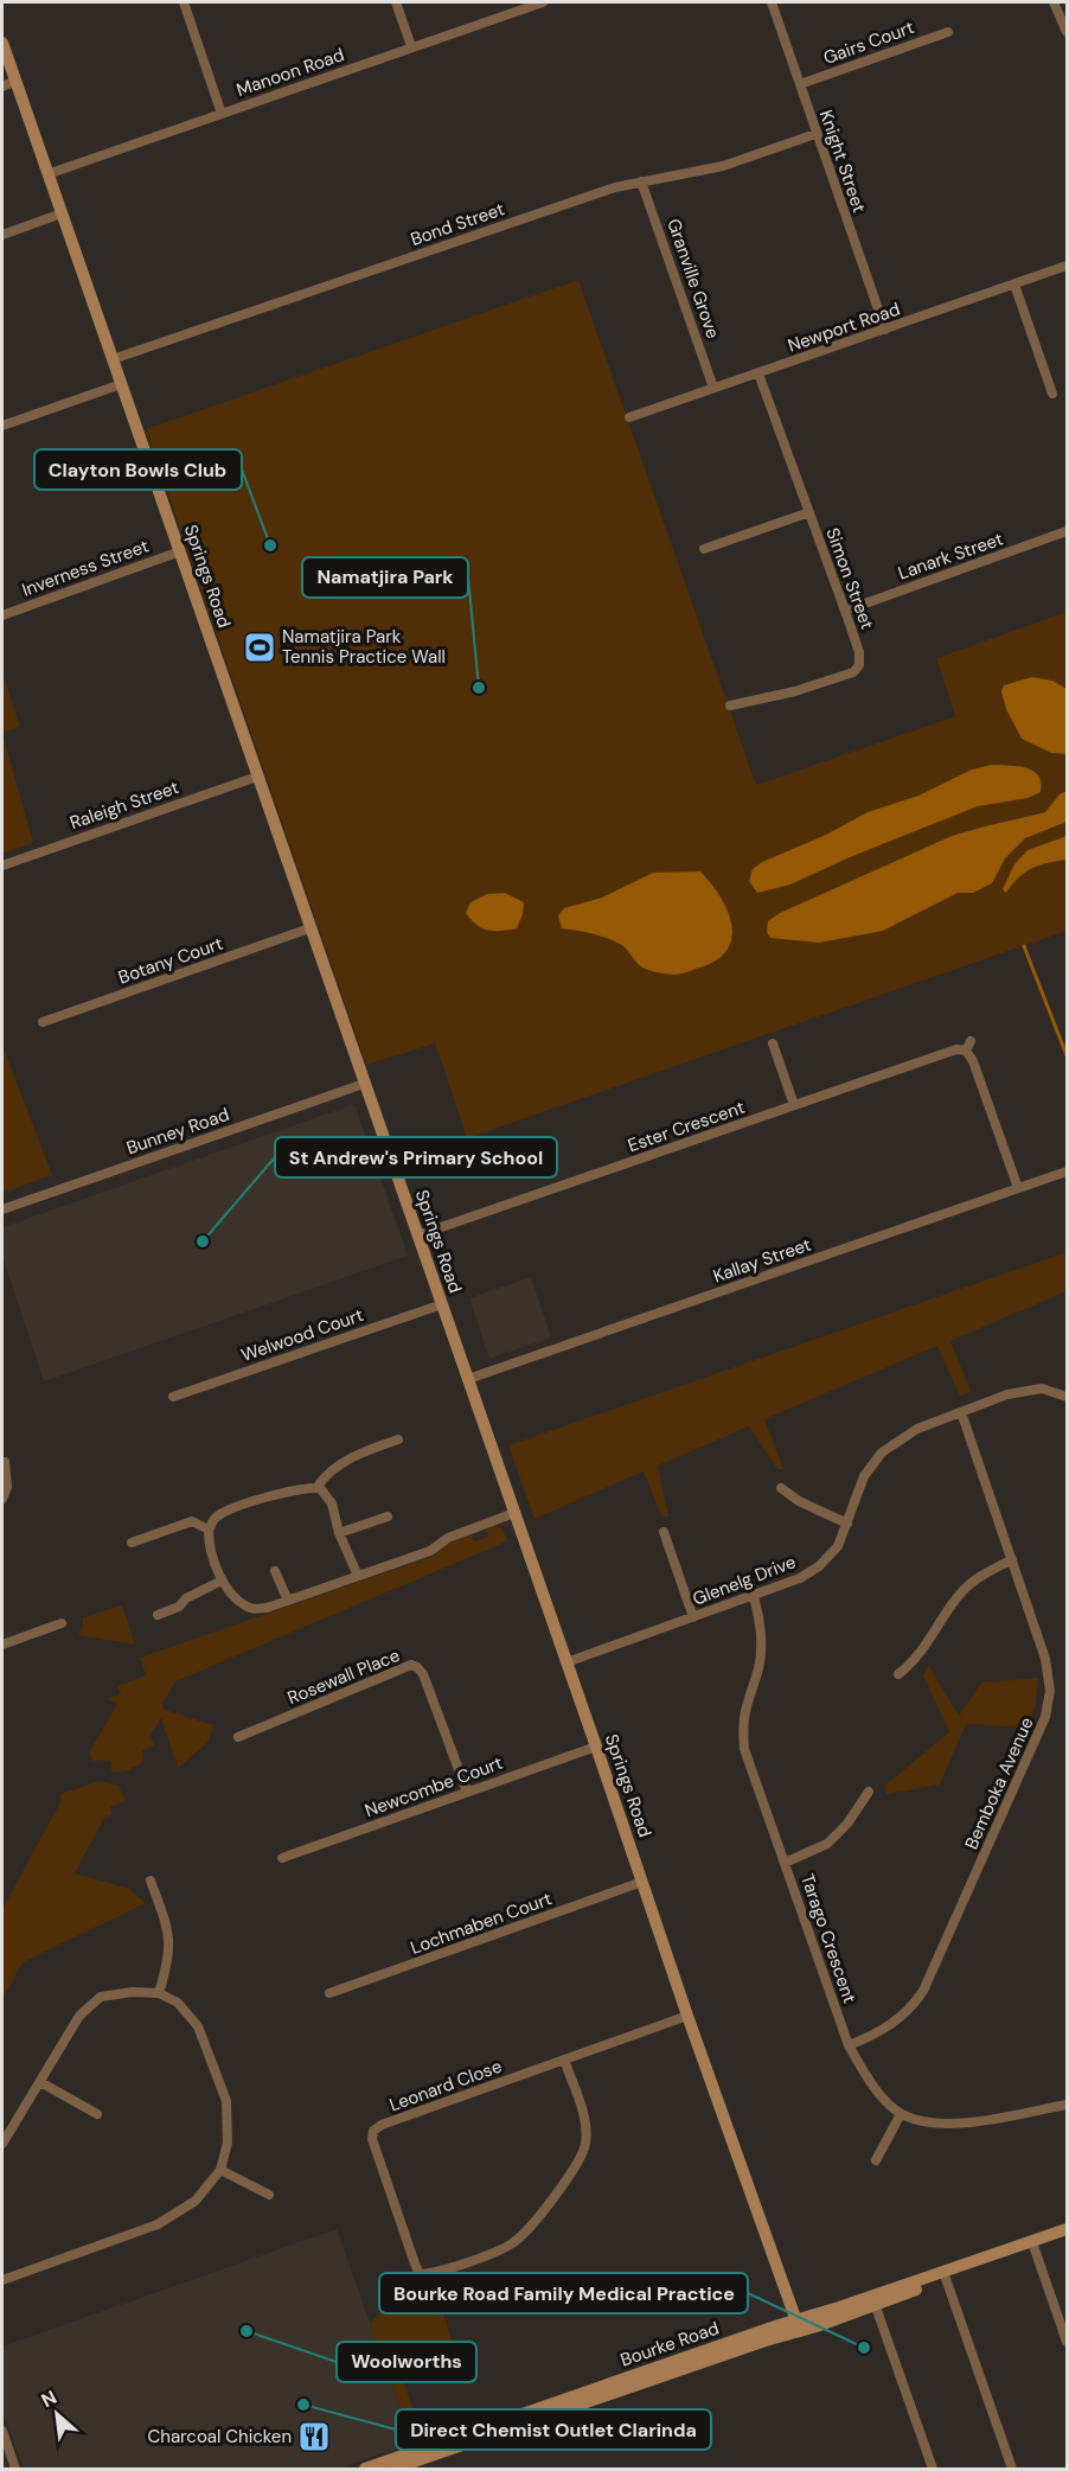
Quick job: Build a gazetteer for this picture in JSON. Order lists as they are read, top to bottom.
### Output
{
  "streets": {
    "main road": ["Springs Road", "Bourke Road"],
    "street": [
      "Gairs Court",
      "Manoon Road",
      "Knight Street",
      "Bond Street",
      "Granville Grove",
      "Newport Road",
      "Lanark Street",
      "Inverness Street",
      "Simon Street",
      "Raleigh Street",
      "Botany Court",
      "Ester Crescent",
      "Bunney Road",
      "Kallay Street",
      "Welwood Court",
      "Glenelg Drive",
      "Rosewall Place",
      "Bemboka Avenue",
      "Newcombe Court",
      "Lochmaben Court",
      "Tarago Crescent",
      "Leonard Close"
    ]
  },
  "crossings": [
    ["Gairs Court", "Knight Street"],
    ["Manoon Road", "Springs Road"],
    ["Knight Street", "Bond Street"],
    ["Knight Street", "Newport Road"],
    ["Bond Street", "Granville Grove"],
    ["Bond Street", "Springs Road"],
    ["Granville Grove", "Newport Road"],
    ["Newport Road", "Simon Street"],
    ["Lanark Street", "Simon Street"],
    ["Inverness Street", "Springs Road"],
    ["Springs Road", "Raleigh Street"],
    ["Springs Road", "Botany Court"],
    ["Springs Road", "Ester Crescent"],
    ["Springs Road", "Bunney Road"],
    ["Springs Road", "Kallay Street"],
    ["Springs Road", "Welwood Court"],
    ["Springs Road", "Glenelg Drive"],
    ["Springs Road", "Newcombe Court"],
    ["Springs Road", "Lochmaben Court"],
    ["Springs Road", "Leonard Close"],
    ["Springs Road", "Bourke Road"],
    ["Glenelg Drive", "Bemboka Avenue"],
    ["Glenelg Drive", "Tarago Crescent"],
    ["Rosewall Place", "Newcombe Court"],
    ["Bemboka Avenue", "Tarago Crescent"]
  ],
  "places": {
    "other": [
      "Clayton Bowls Club",
      "Namatjira Park",
      "St Andrew's Primary School",
      "Woolworths",
      "Bourke Road Family Medical Practice",
      "Direct Chemist Outlet Clarinda"
    ],
    "sports": ["Namatjira Park Tennis Practice Wall"],
    "restaurant": ["Charcoal Chicken"]
  },
  "north": "top left"
}
